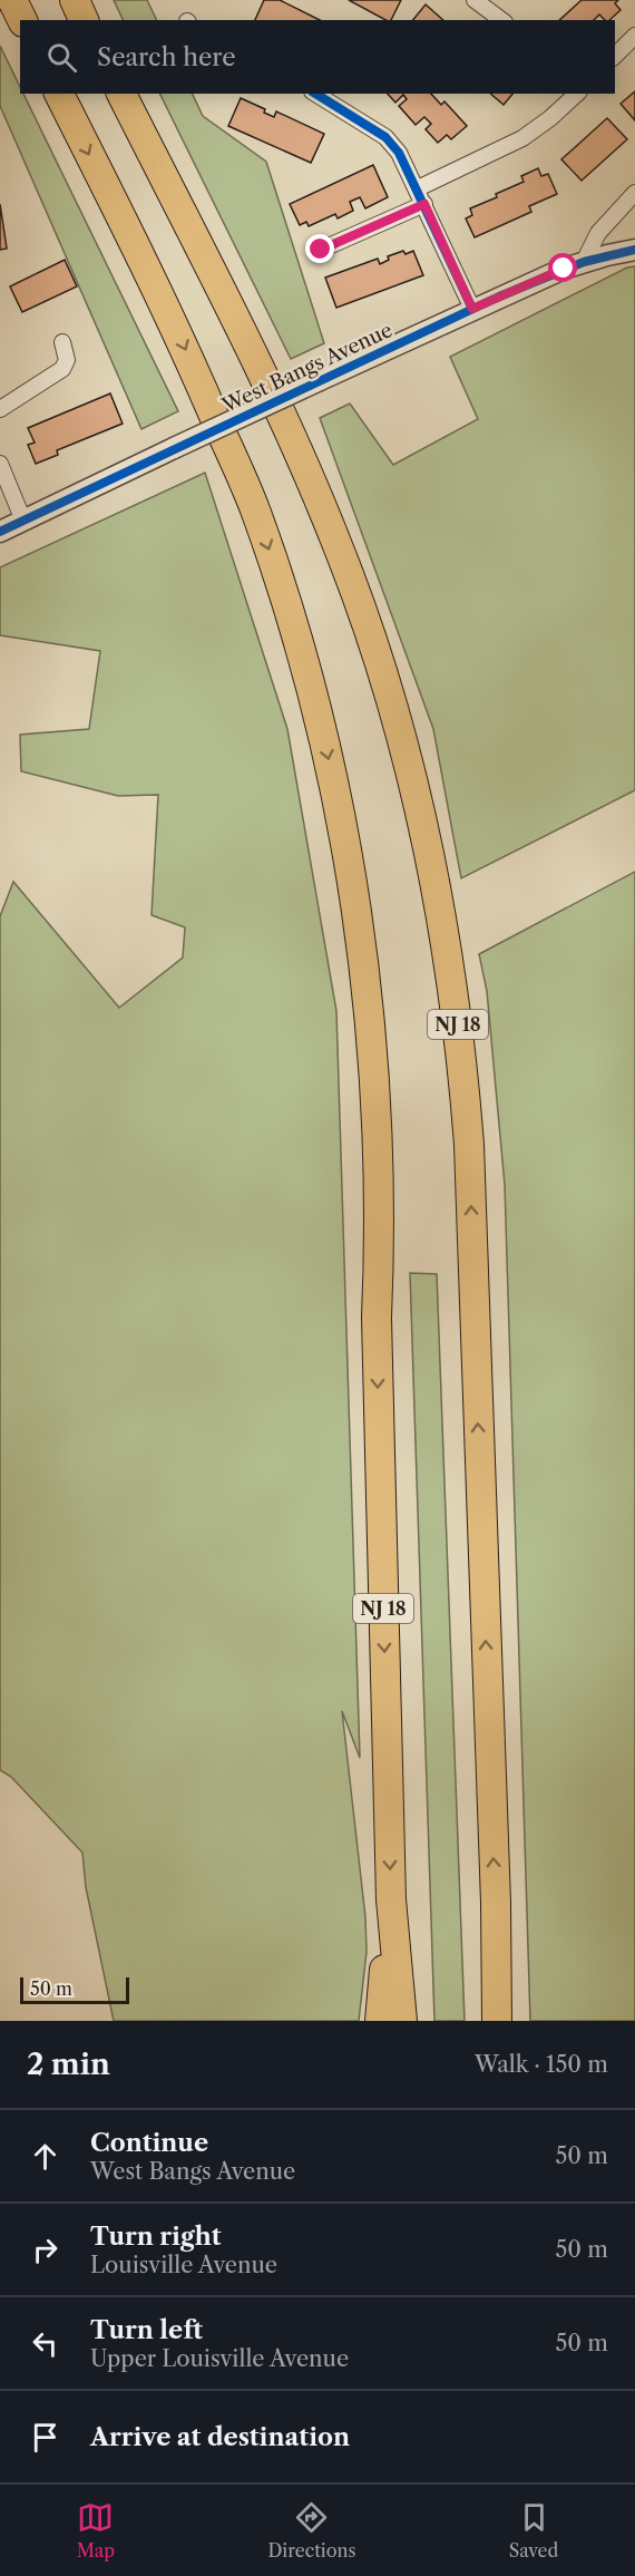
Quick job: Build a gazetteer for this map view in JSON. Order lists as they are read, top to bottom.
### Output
{
  "streets": {
    "highway": ["NJ 18"],
    "street": ["West Bangs Avenue"]
  },
  "scale_bar": "50 m",
  "page": {
    "search": "Search here",
    "scale": "50 m",
    "heading": ["2 min", "Walk · 150 m"],
    "list": [
      ["Continue", "West Bangs Avenue", "50 m"],
      ["Turn right", "Louisville Avenue", "50 m"],
      ["Turn left", "Upper Louisville Avenue", "50 m"],
      "Arrive at destination"
    ],
    "nav": ["Map", "Directions", "Saved"]
  }
}
